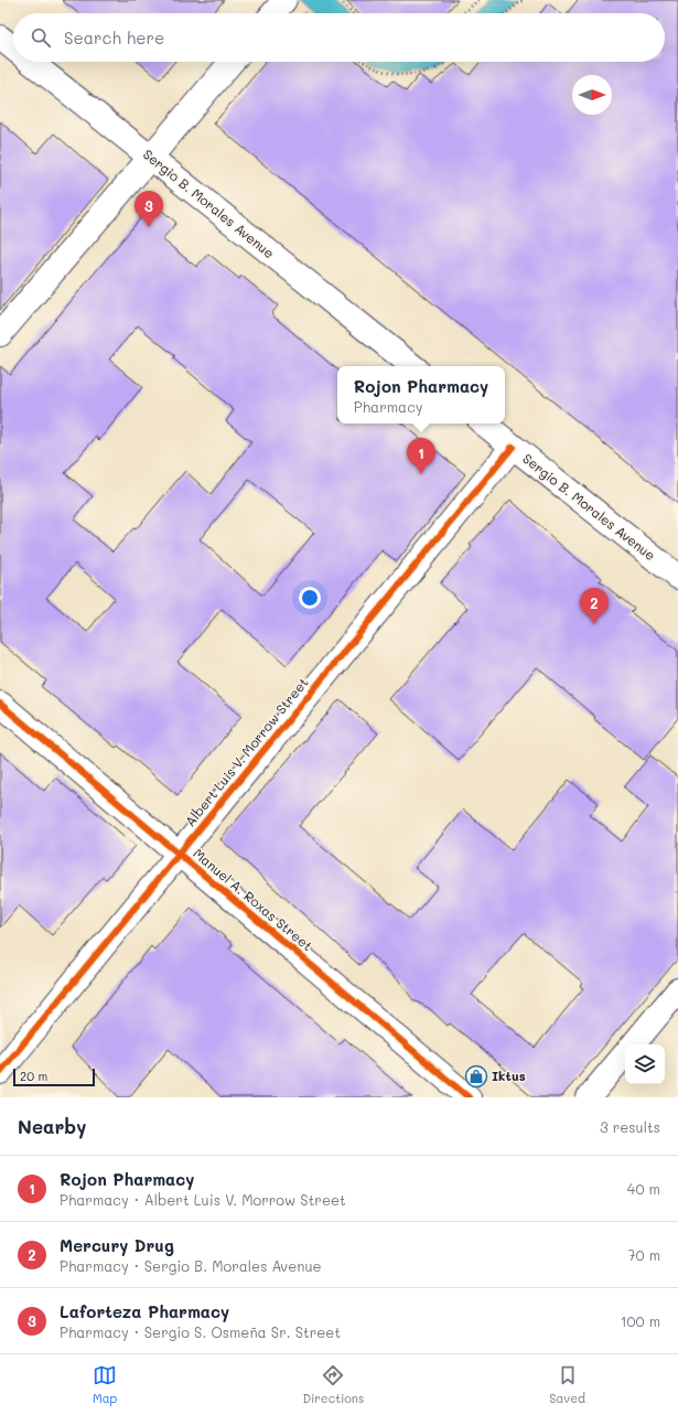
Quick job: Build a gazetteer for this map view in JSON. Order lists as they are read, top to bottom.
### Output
{
  "streets": {
    "street": ["Sergio B. Morales Avenue", "Albert Luis V. Morrow Street", "Manuel A. Roxas Street"]
  },
  "crossings": [
    ["Sergio B. Morales Avenue", "Albert Luis V. Morrow Street"],
    ["Albert Luis V. Morrow Street", "Manuel A. Roxas Street"]
  ],
  "places": {
    "shop": ["Iktus"]
  },
  "scale_bar": "20 m",
  "north": "right",
  "page": {
    "search": "Search here",
    "pins": ["3", "1", "2"],
    "popup": ["Rojon Pharmacy", "Pharmacy"],
    "scale": "20 m",
    "heading": ["Nearby", "3 results"],
    "list": [
      {
        "mark": "1",
        "name": "Rojon Pharmacy",
        "note": "Pharmacy · Albert Luis V. Morrow Street",
        "value": "40 m"
      },
      {
        "mark": "2",
        "name": "Mercury Drug",
        "note": "Pharmacy · Sergio B. Morales Avenue",
        "value": "70 m"
      },
      {
        "mark": "3",
        "name": "Laforteza Pharmacy",
        "note": "Pharmacy · Sergio S. Osmeña Sr. Street",
        "value": "100 m"
      }
    ],
    "nav": ["Map", "Directions", "Saved"]
  }
}
